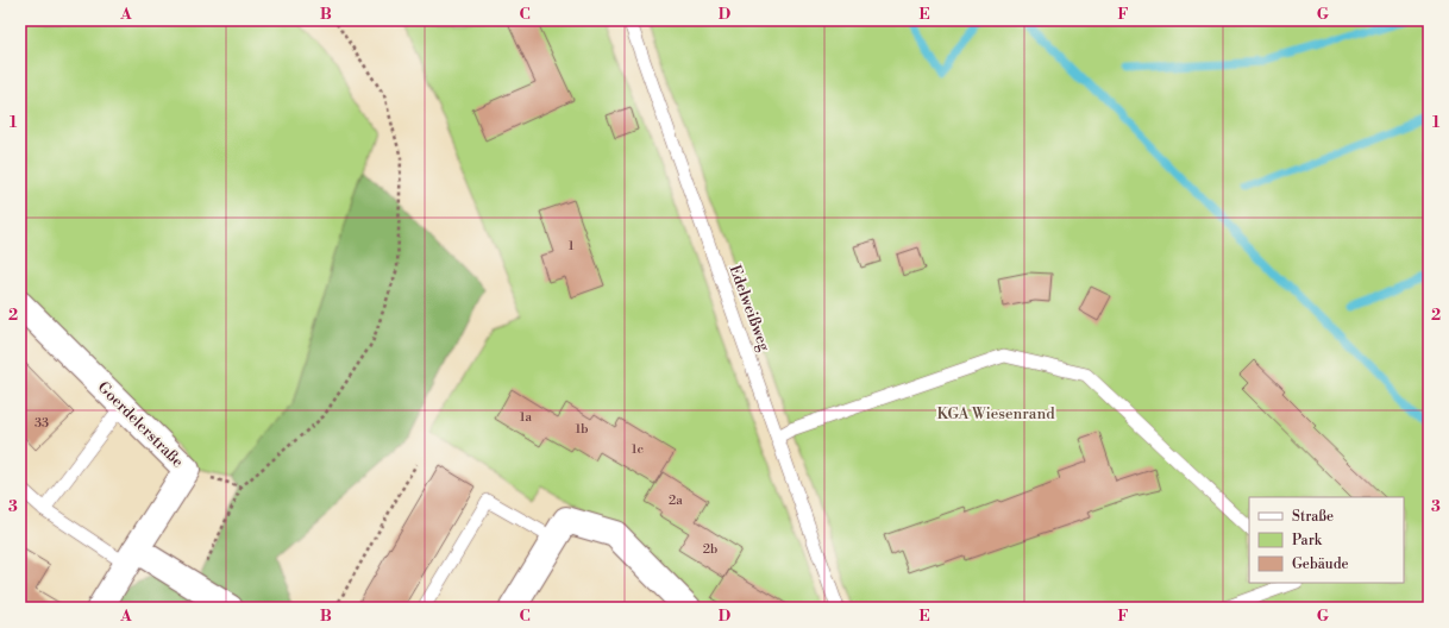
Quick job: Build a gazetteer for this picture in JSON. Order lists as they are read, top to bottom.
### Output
{
  "streets": {
    "street": ["Goerdelerstraße"],
    "lane": ["Edelweißweg"]
  },
  "parks": ["KGA Wiesenrand"],
  "house_numbers": [
    "1",
    "1a",
    "33",
    "1b",
    "1c",
    "2a",
    "2b"
  ],
  "legend": ["Straße", "Park", "Gebäude"],
  "grid": {
    "columns": [
      "A",
      "B",
      "C",
      "D",
      "E",
      "F",
      "G"
    ],
    "rows": ["1", "2", "3"]
  }
}
